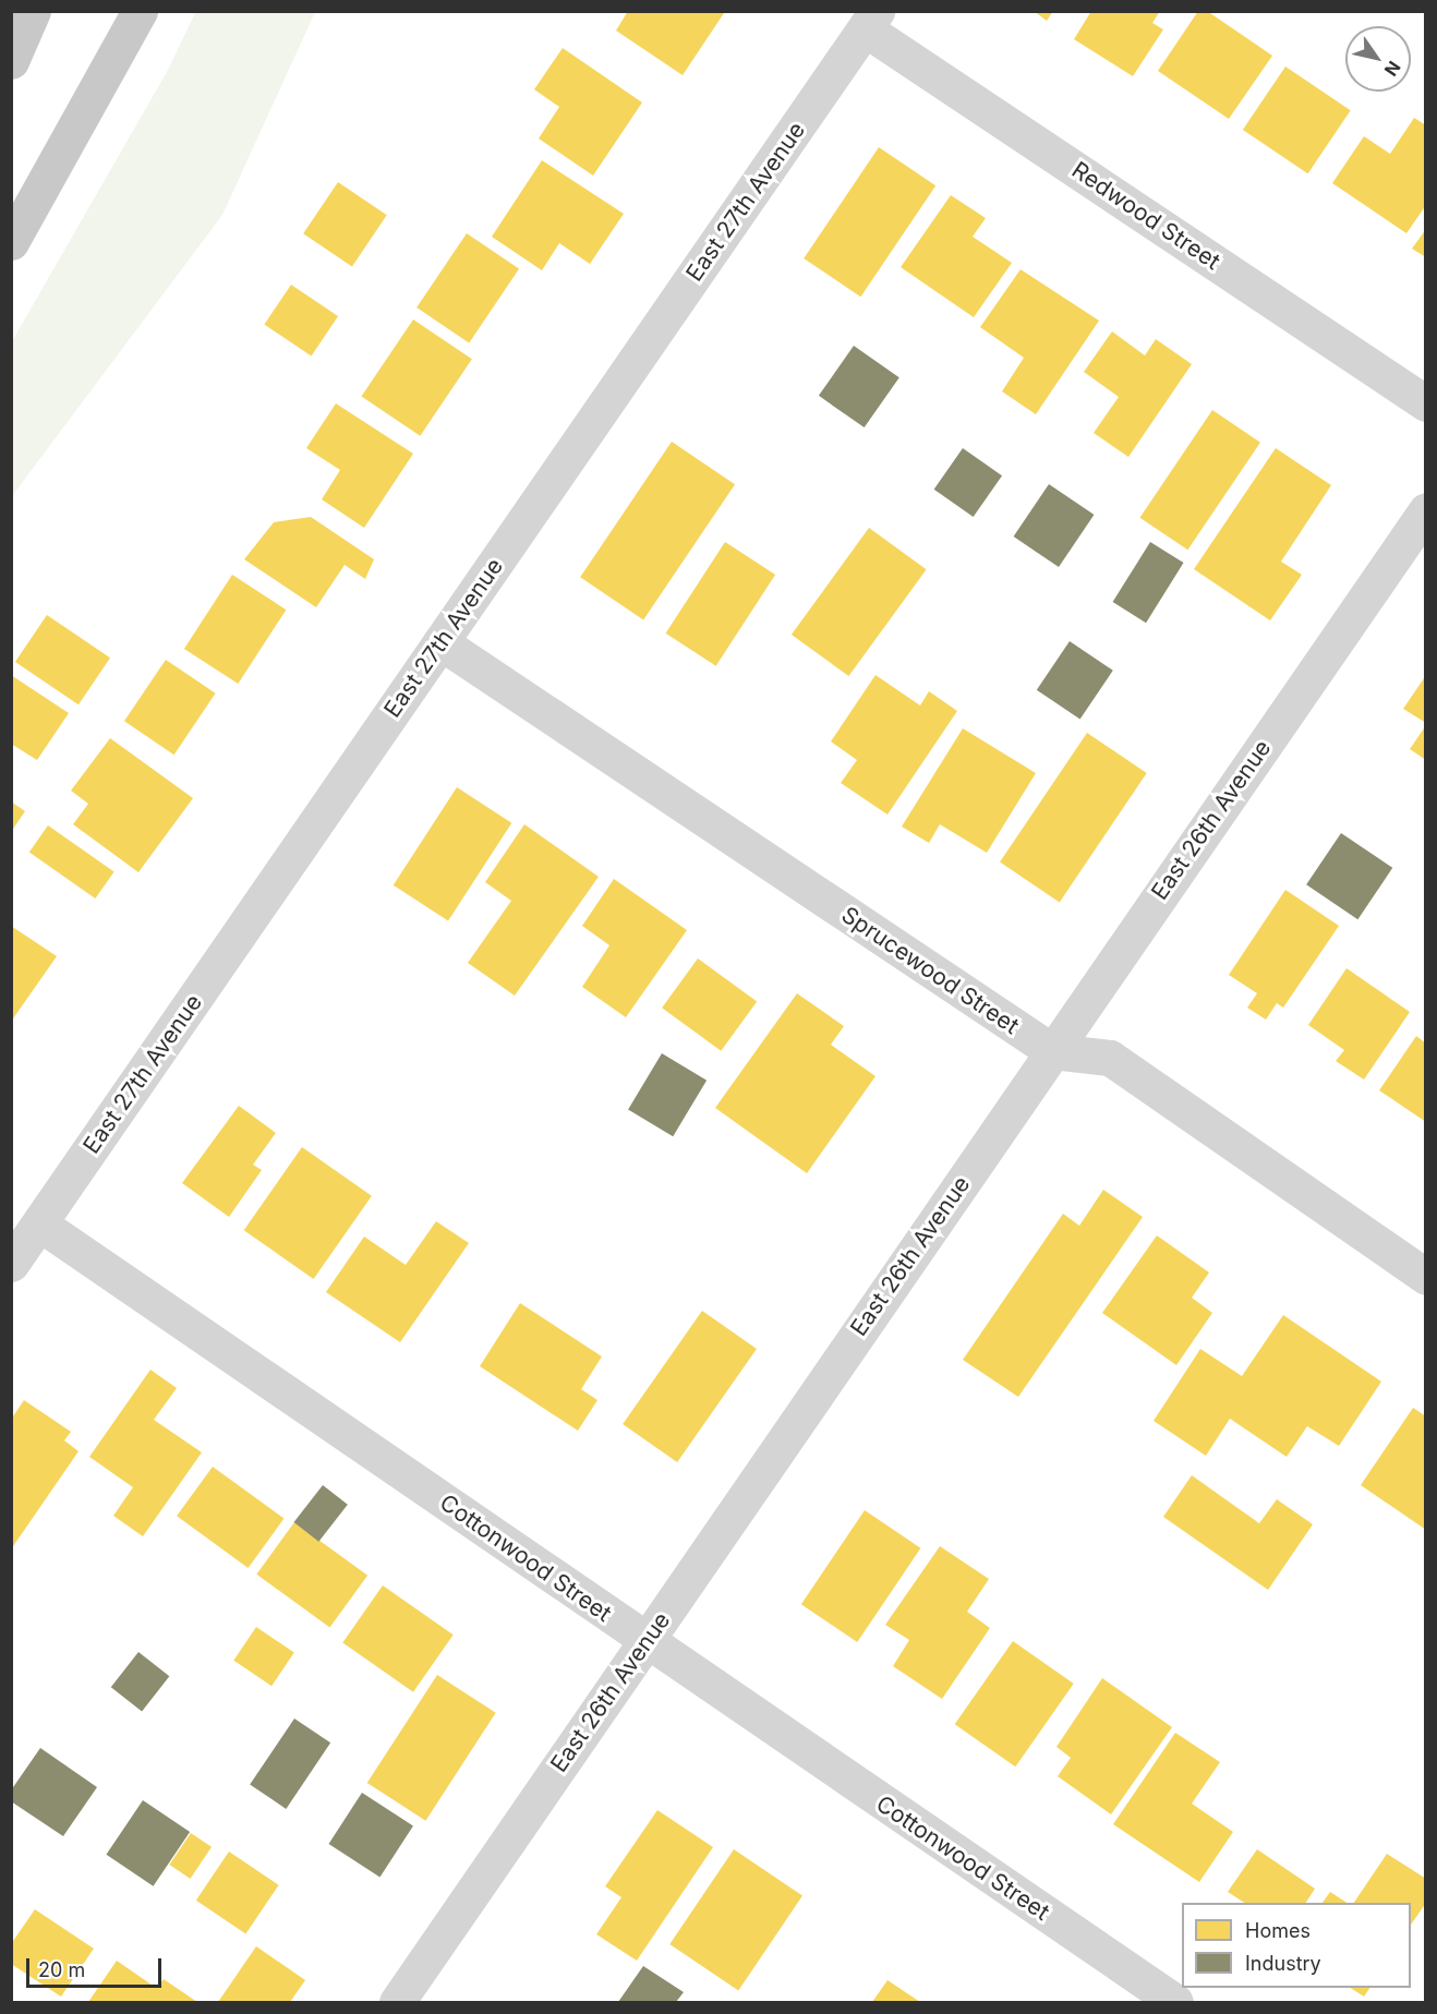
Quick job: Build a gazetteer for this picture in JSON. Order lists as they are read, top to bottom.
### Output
{
  "streets": {
    "street": [
      "East 27th Avenue",
      "Redwood Street",
      "East 26th Avenue",
      "Sprucewood Street",
      "Cottonwood Street"
    ]
  },
  "crossings": [
    ["East 27th Avenue", "Redwood Street"],
    ["East 27th Avenue", "Sprucewood Street"],
    ["East 27th Avenue", "Cottonwood Street"],
    ["East 26th Avenue", "Sprucewood Street"],
    ["East 26th Avenue", "Cottonwood Street"]
  ],
  "legend": ["Homes", "Industry"],
  "scale_bar": "20 m",
  "north": "bottom right"
}
